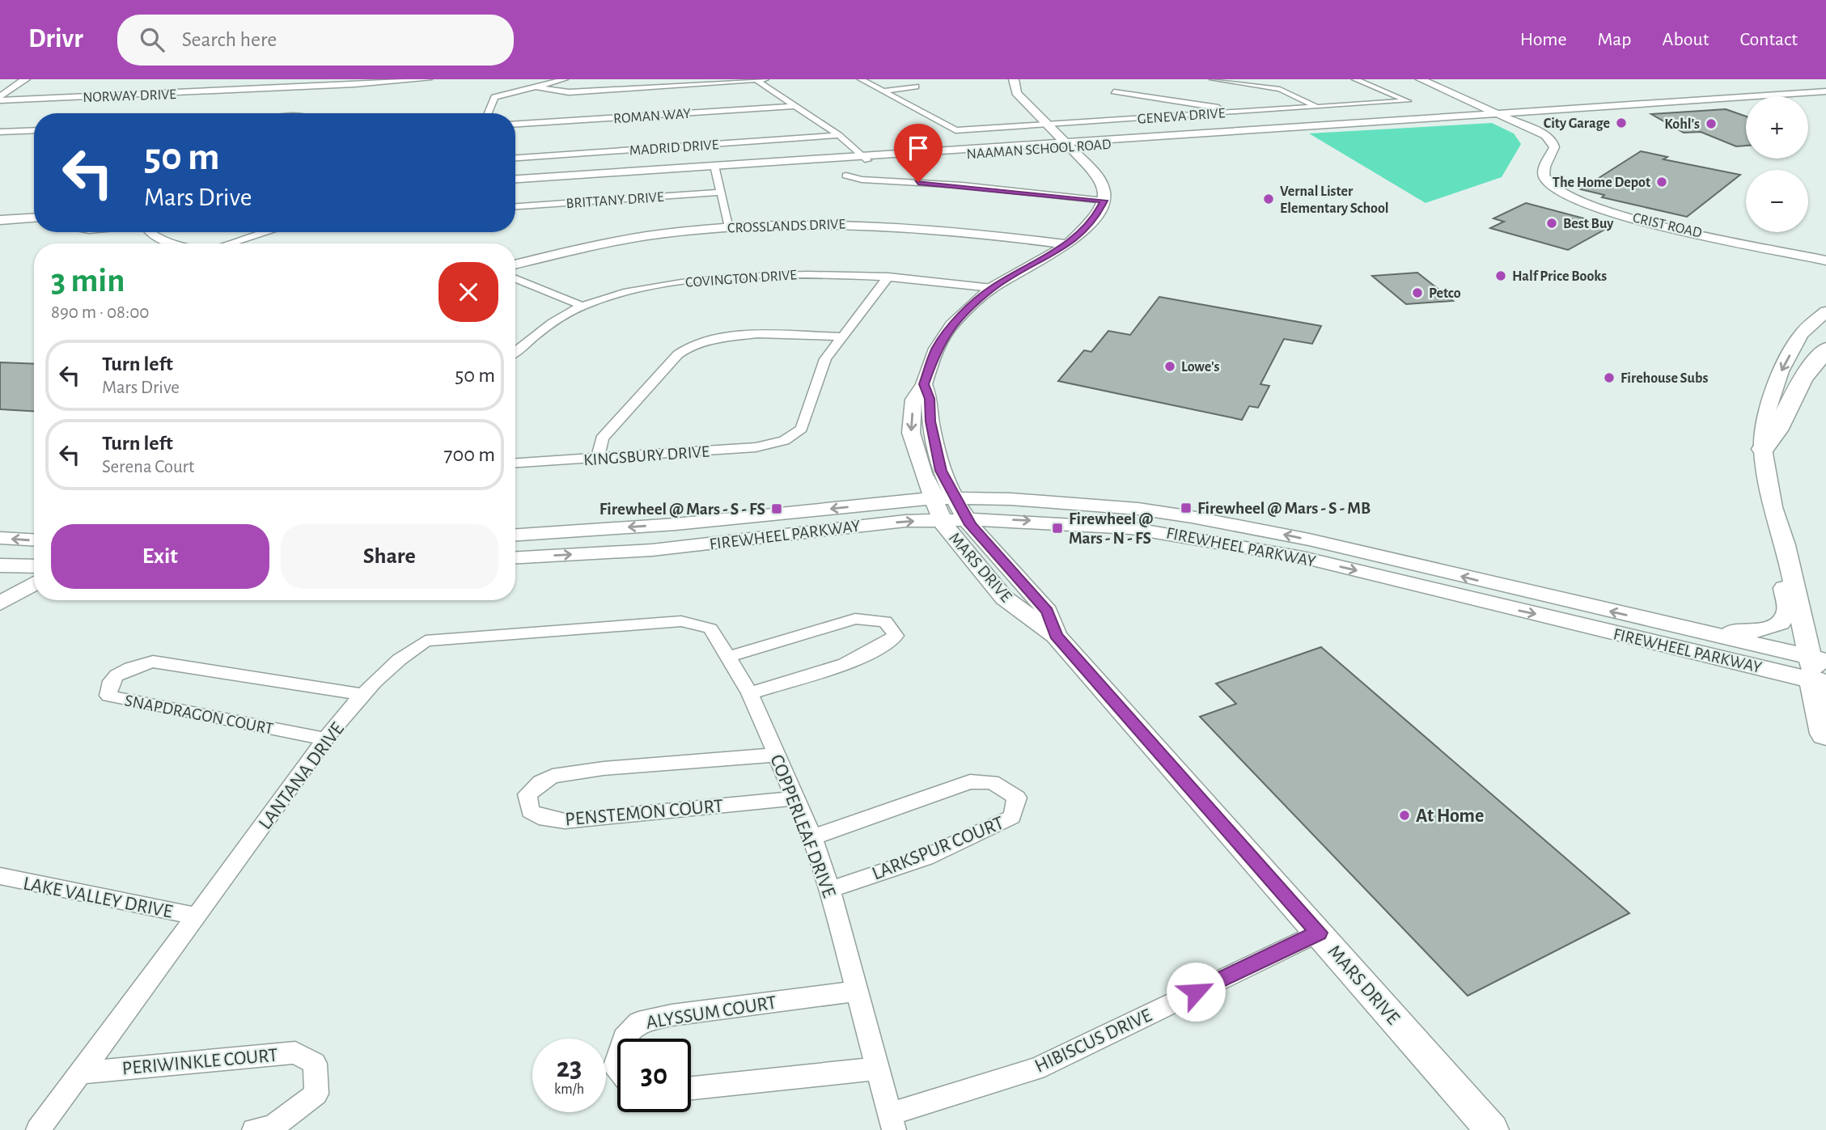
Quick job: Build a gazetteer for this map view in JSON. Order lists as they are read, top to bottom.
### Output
{
  "streets": {
    "main road": [
      "NAAMAN SCHOOL ROAD",
      "CRIST ROAD",
      "CROSSLANDS DRIVE",
      "FIREWHEEL PARKWAY",
      "MARS DRIVE"
    ],
    "street": [
      "NORWAY DRIVE",
      "ROMAN WAY",
      "GENEVA DRIVE",
      "MADRID DRIVE",
      "BRITTANY DRIVE",
      "COVINGTON DRIVE",
      "KINGSBURY DRIVE",
      "SNAPDRAGON COURT",
      "LANTANA DRIVE",
      "PENSTEMON COURT",
      "COPPERLEAF DRIVE",
      "LARKSPUR COURT",
      "LAKE VALLEY DRIVE",
      "ALYSSUM COURT",
      "HIBISCUS DRIVE",
      "PERIWINKLE COURT"
    ]
  },
  "crossings": [
    ["NAAMAN SCHOOL ROAD", "CRIST ROAD"],
    ["CROSSLANDS DRIVE", "MARS DRIVE"],
    ["COVINGTON DRIVE", "MARS DRIVE"],
    ["FIREWHEEL PARKWAY", "MARS DRIVE"],
    ["MARS DRIVE", "HIBISCUS DRIVE"],
    ["SNAPDRAGON COURT", "LANTANA DRIVE"],
    ["LANTANA DRIVE", "COPPERLEAF DRIVE"],
    ["LANTANA DRIVE", "LAKE VALLEY DRIVE"],
    ["LANTANA DRIVE", "PERIWINKLE COURT"],
    ["PENSTEMON COURT", "COPPERLEAF DRIVE"],
    ["COPPERLEAF DRIVE", "LARKSPUR COURT"],
    ["COPPERLEAF DRIVE", "ALYSSUM COURT"],
    ["COPPERLEAF DRIVE", "HIBISCUS DRIVE"]
  ],
  "places": {
    "other": [
      "City Garage",
      "Kohl's",
      "The Home Depot",
      "Vernal Lister Elementary School",
      "Best Buy",
      "Half Price Books",
      "Petco",
      "Lowe's",
      "Firehouse Subs",
      "At Home"
    ],
    "transit": ["Firewheel @ Mars - S - MB", "Firewheel @ Mars - S - FS", "Firewheel @ Mars - N - FS"]
  },
  "page": {
    "header": "Drivr",
    "search": "Search here",
    "nav": [
      "Home",
      "Map",
      "About",
      "Contact"
    ],
    "map_buttons": ["+", "−"],
    "turn": ["50 m", "Mars Drive"],
    "heading": ["3 min", "890 m · 08:00"],
    "list": [
      {
        "name": "Turn left",
        "note": "Mars Drive",
        "value": "50 m"
      },
      {
        "name": "Turn left",
        "note": "Serena Court",
        "value": "700 m"
      }
    ],
    "buttons": ["Exit", "Share"],
    "speed": "23 km/h",
    "limit": "30"
  }
}
